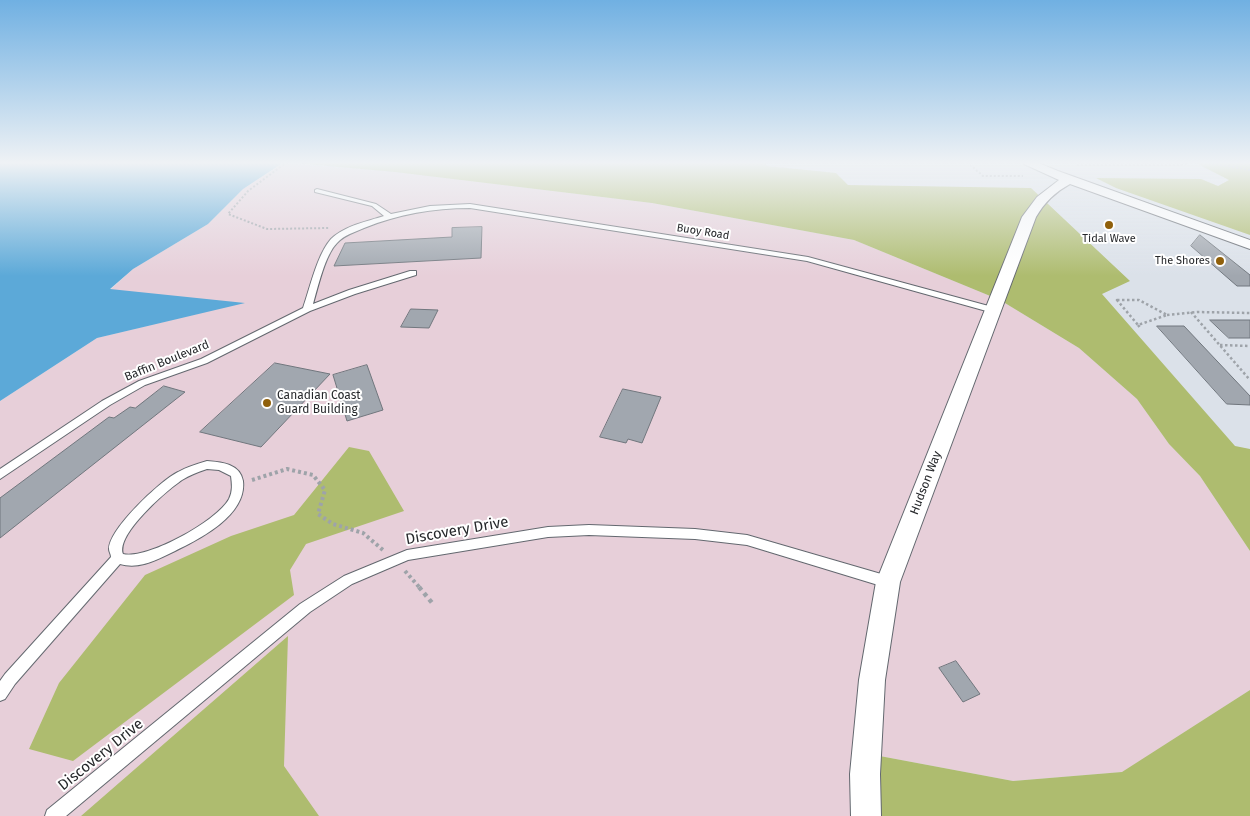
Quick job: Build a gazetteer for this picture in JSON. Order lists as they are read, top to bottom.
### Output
{
  "streets": {
    "street": ["Hudson Way"],
    "lane": ["Buoy Road", "Baffin Boulevard", "Discovery Drive"]
  },
  "crossings": [
    ["Buoy Road", "Baffin Boulevard"],
    ["Buoy Road", "Hudson Way"],
    ["Hudson Way", "Discovery Drive"]
  ],
  "places": ["Tidal Wave", "The Shores", "Canadian Coast Guard Building"]
}
